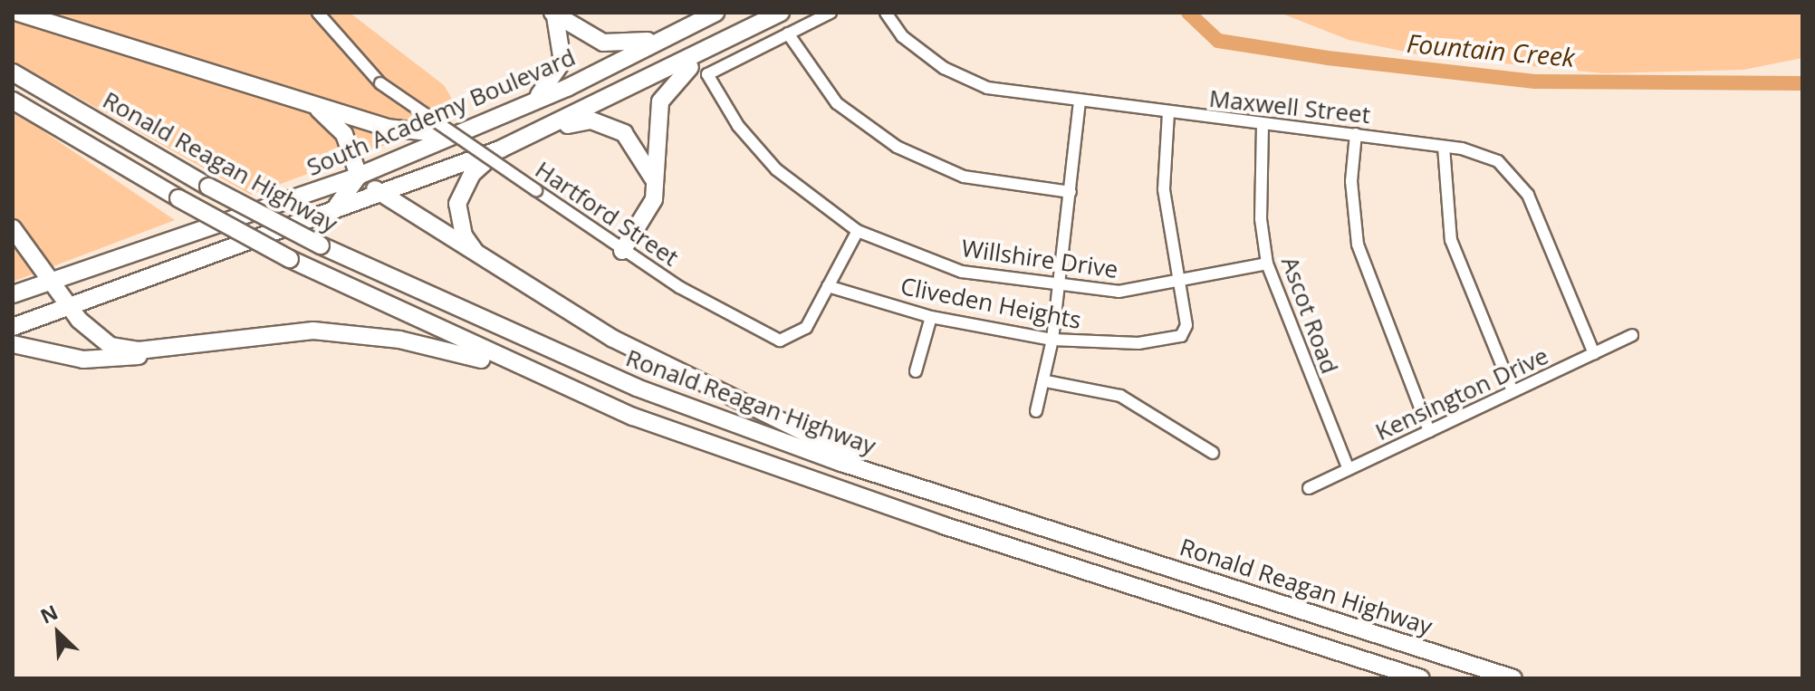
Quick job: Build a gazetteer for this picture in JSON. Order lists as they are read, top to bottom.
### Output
{
  "streets": {
    "highway": ["South Academy Boulevard", "Ronald Reagan Highway"],
    "street": [
      "Maxwell Street",
      "Hartford Street",
      "Willshire Drive",
      "Cliveden Heights",
      "Ascot Road",
      "Kensington Drive"
    ]
  },
  "crossings": [
    ["Maxwell Street", "Ascot Road"],
    ["Maxwell Street", "Kensington Drive"],
    ["Hartford Street", "Willshire Drive"],
    ["Hartford Street", "Cliveden Heights"],
    ["Willshire Drive", "Cliveden Heights"],
    ["Willshire Drive", "Ascot Road"],
    ["Ascot Road", "Kensington Drive"]
  ],
  "water": ["Fountain Creek"],
  "north": "top left"
}
